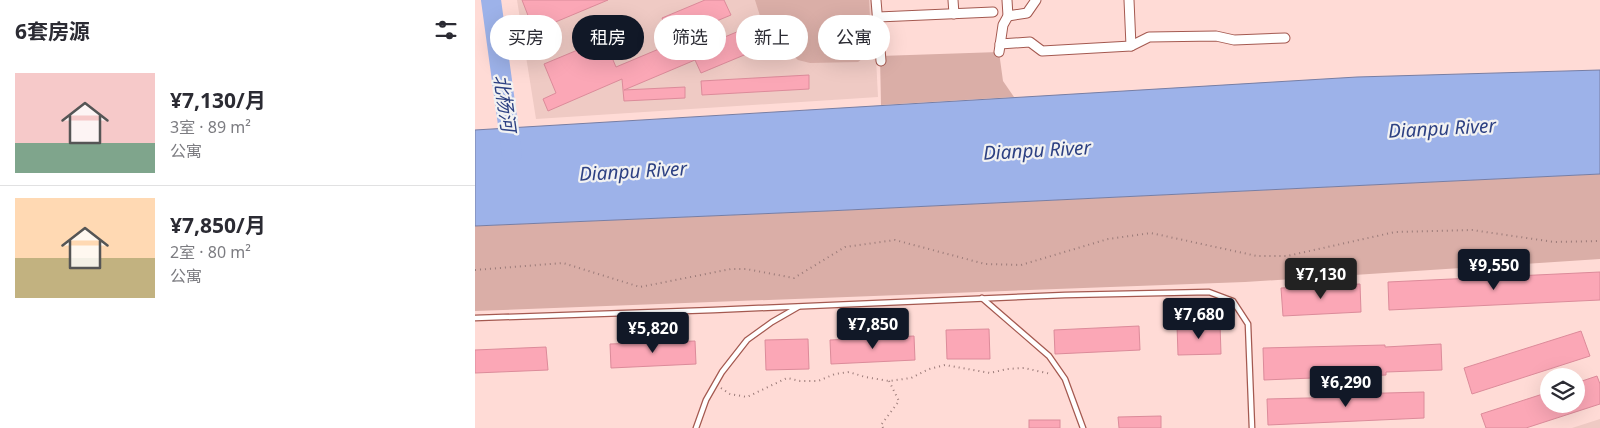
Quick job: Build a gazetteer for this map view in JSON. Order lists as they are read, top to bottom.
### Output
{
  "water": ["北杨河", "Dianpu River"],
  "page": {
    "heading": "6套房源",
    "chip": [
      "买房",
      "租房",
      "筛选",
      "新上",
      "公寓"
    ],
    "list": [
      {
        "name": "¥7,130/月",
        "note": "3室 · 89 m² · 公寓"
      },
      {
        "name": "¥7,850/月",
        "note": "2室 · 80 m² · 公寓"
      }
    ],
    "price": [
      "¥9,550",
      "¥7,130",
      "¥7,680",
      "¥7,850",
      "¥5,820",
      "¥6,290"
    ]
  }
}
